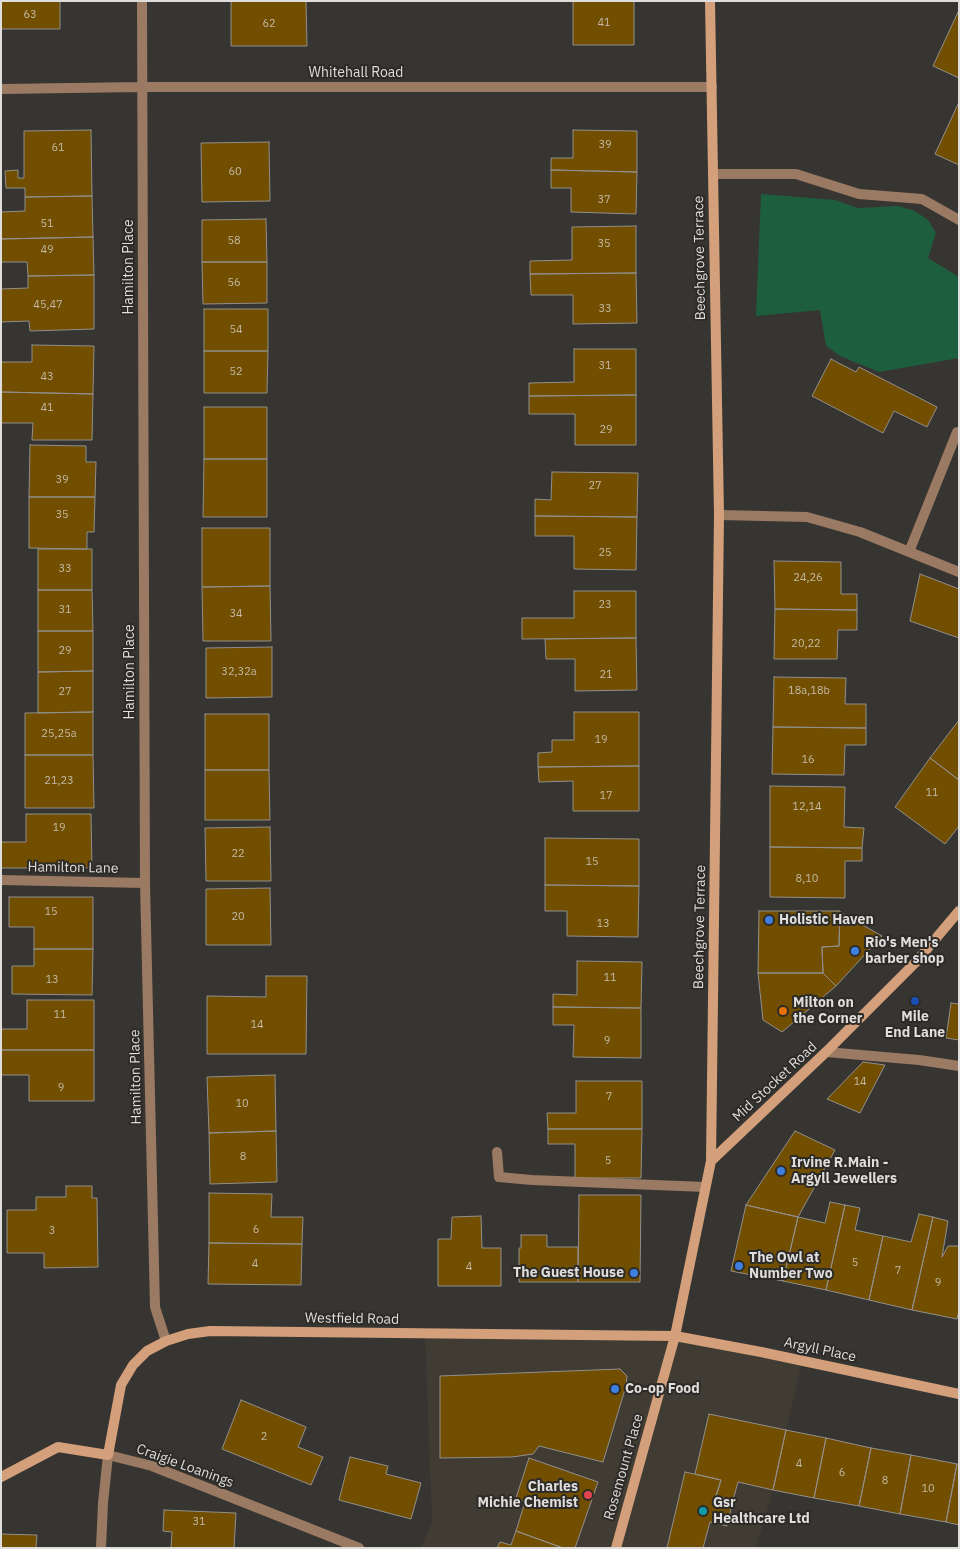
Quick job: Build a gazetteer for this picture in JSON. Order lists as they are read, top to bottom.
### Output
{
  "streets": {
    "street": [
      "Whitehall Road",
      "Beechgrove Terrace",
      "Hamilton Place",
      "Hamilton Lane",
      "Mid Stocket Road",
      "Westfield Road",
      "Argyll Place",
      "Craigie Loanings",
      "Rosemount Place"
    ]
  },
  "crossings": [
    ["Whitehall Road", "Beechgrove Terrace"],
    ["Whitehall Road", "Hamilton Place"],
    ["Beechgrove Terrace", "Mid Stocket Road"],
    ["Beechgrove Terrace", "Westfield Road"],
    ["Beechgrove Terrace", "Argyll Place"],
    ["Beechgrove Terrace", "Rosemount Place"],
    ["Hamilton Place", "Hamilton Lane"],
    ["Hamilton Place", "Westfield Road"],
    ["Westfield Road", "Argyll Place"],
    ["Westfield Road", "Craigie Loanings"],
    ["Westfield Road", "Rosemount Place"],
    ["Argyll Place", "Rosemount Place"]
  ],
  "places": [
    "Holistic Haven",
    "Rio's Men's barber shop",
    "Mile End Lane",
    "Milton on the Corner",
    "Irvine R.Main - Argyll Jewellers",
    "The Owl at Number Two",
    "The Guest House",
    "Co-op Food",
    "Charles Michie Chemist",
    "Gsr Healthcare Ltd"
  ],
  "house_numbers": [
    "63",
    "41",
    "62",
    "39",
    "61",
    "60",
    "37",
    "51",
    "58",
    "35",
    "49",
    "56",
    "45,47",
    "33",
    "54",
    "31",
    "52",
    "43",
    "41",
    "29",
    "39",
    "27",
    "35",
    "25",
    "33",
    "24,26",
    "23",
    "31",
    "34",
    "20,22",
    "29",
    "32,32a",
    "21",
    "18a,18b",
    "27",
    "25,25a",
    "19",
    "16",
    "21,23",
    "11",
    "17",
    "12,14",
    "19",
    "22",
    "15",
    "8,10",
    "15",
    "20",
    "13",
    "11",
    "13",
    "11",
    "14",
    "9",
    "14",
    "9",
    "7",
    "10",
    "8",
    "5",
    "6",
    "3",
    "5",
    "4",
    "4",
    "7",
    "9",
    "2",
    "4",
    "6",
    "8",
    "10",
    "31"
  ]
}
